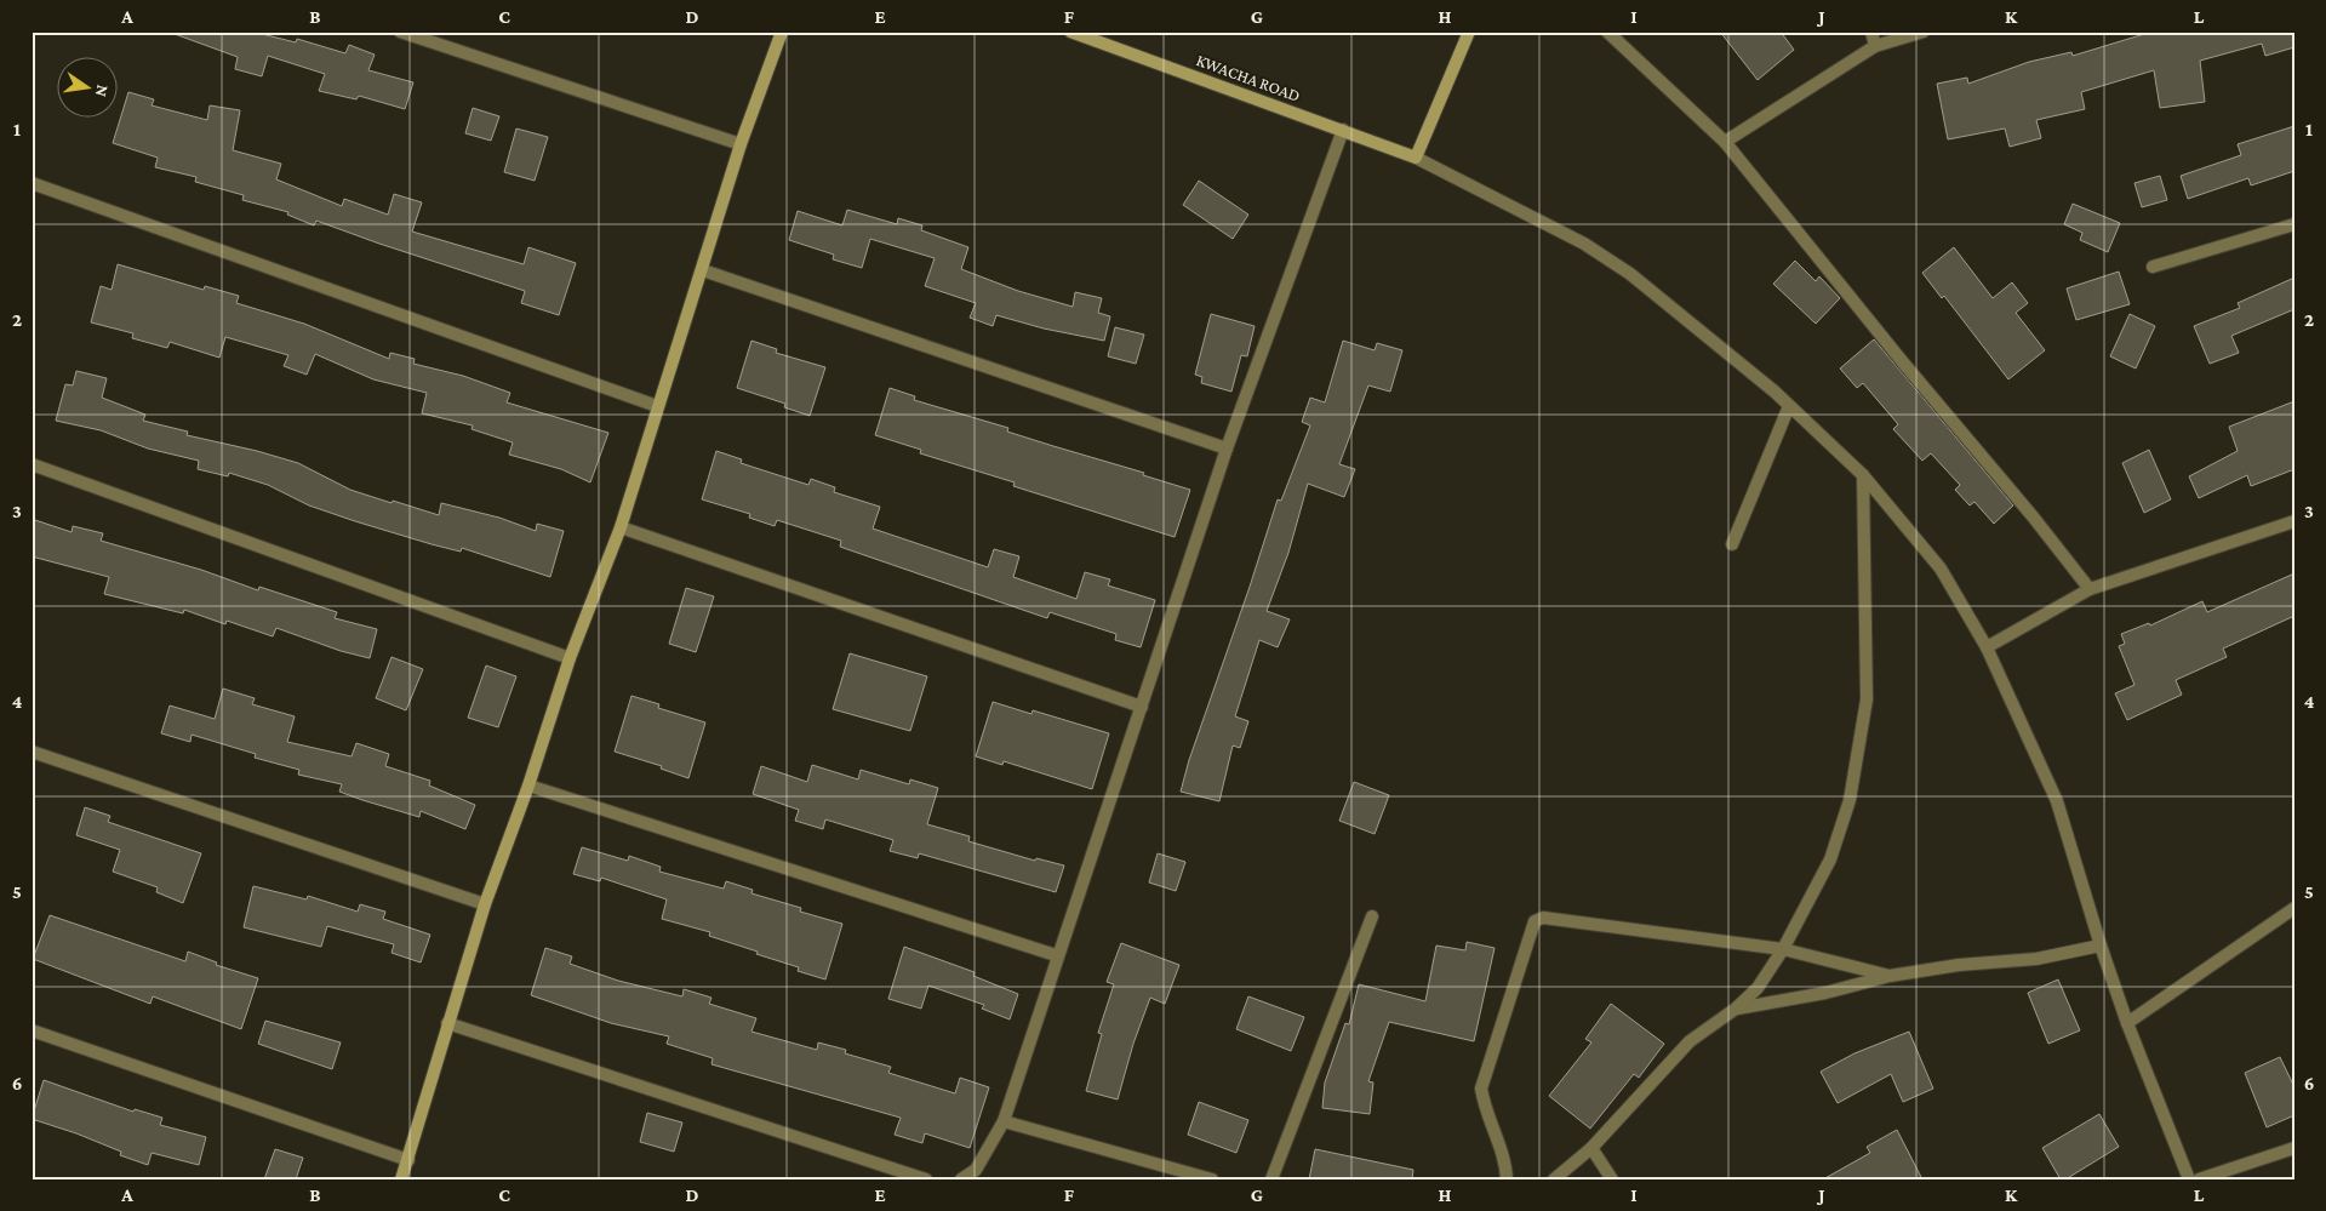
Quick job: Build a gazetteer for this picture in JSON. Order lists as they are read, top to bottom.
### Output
{
  "streets": {
    "street": ["KWACHA ROAD"]
  },
  "north": "right",
  "grid": {
    "columns": [
      "A",
      "B",
      "C",
      "D",
      "E",
      "F",
      "G",
      "H",
      "I",
      "J",
      "K",
      "L"
    ],
    "rows": [
      "1",
      "2",
      "3",
      "4",
      "5",
      "6"
    ]
  }
}
